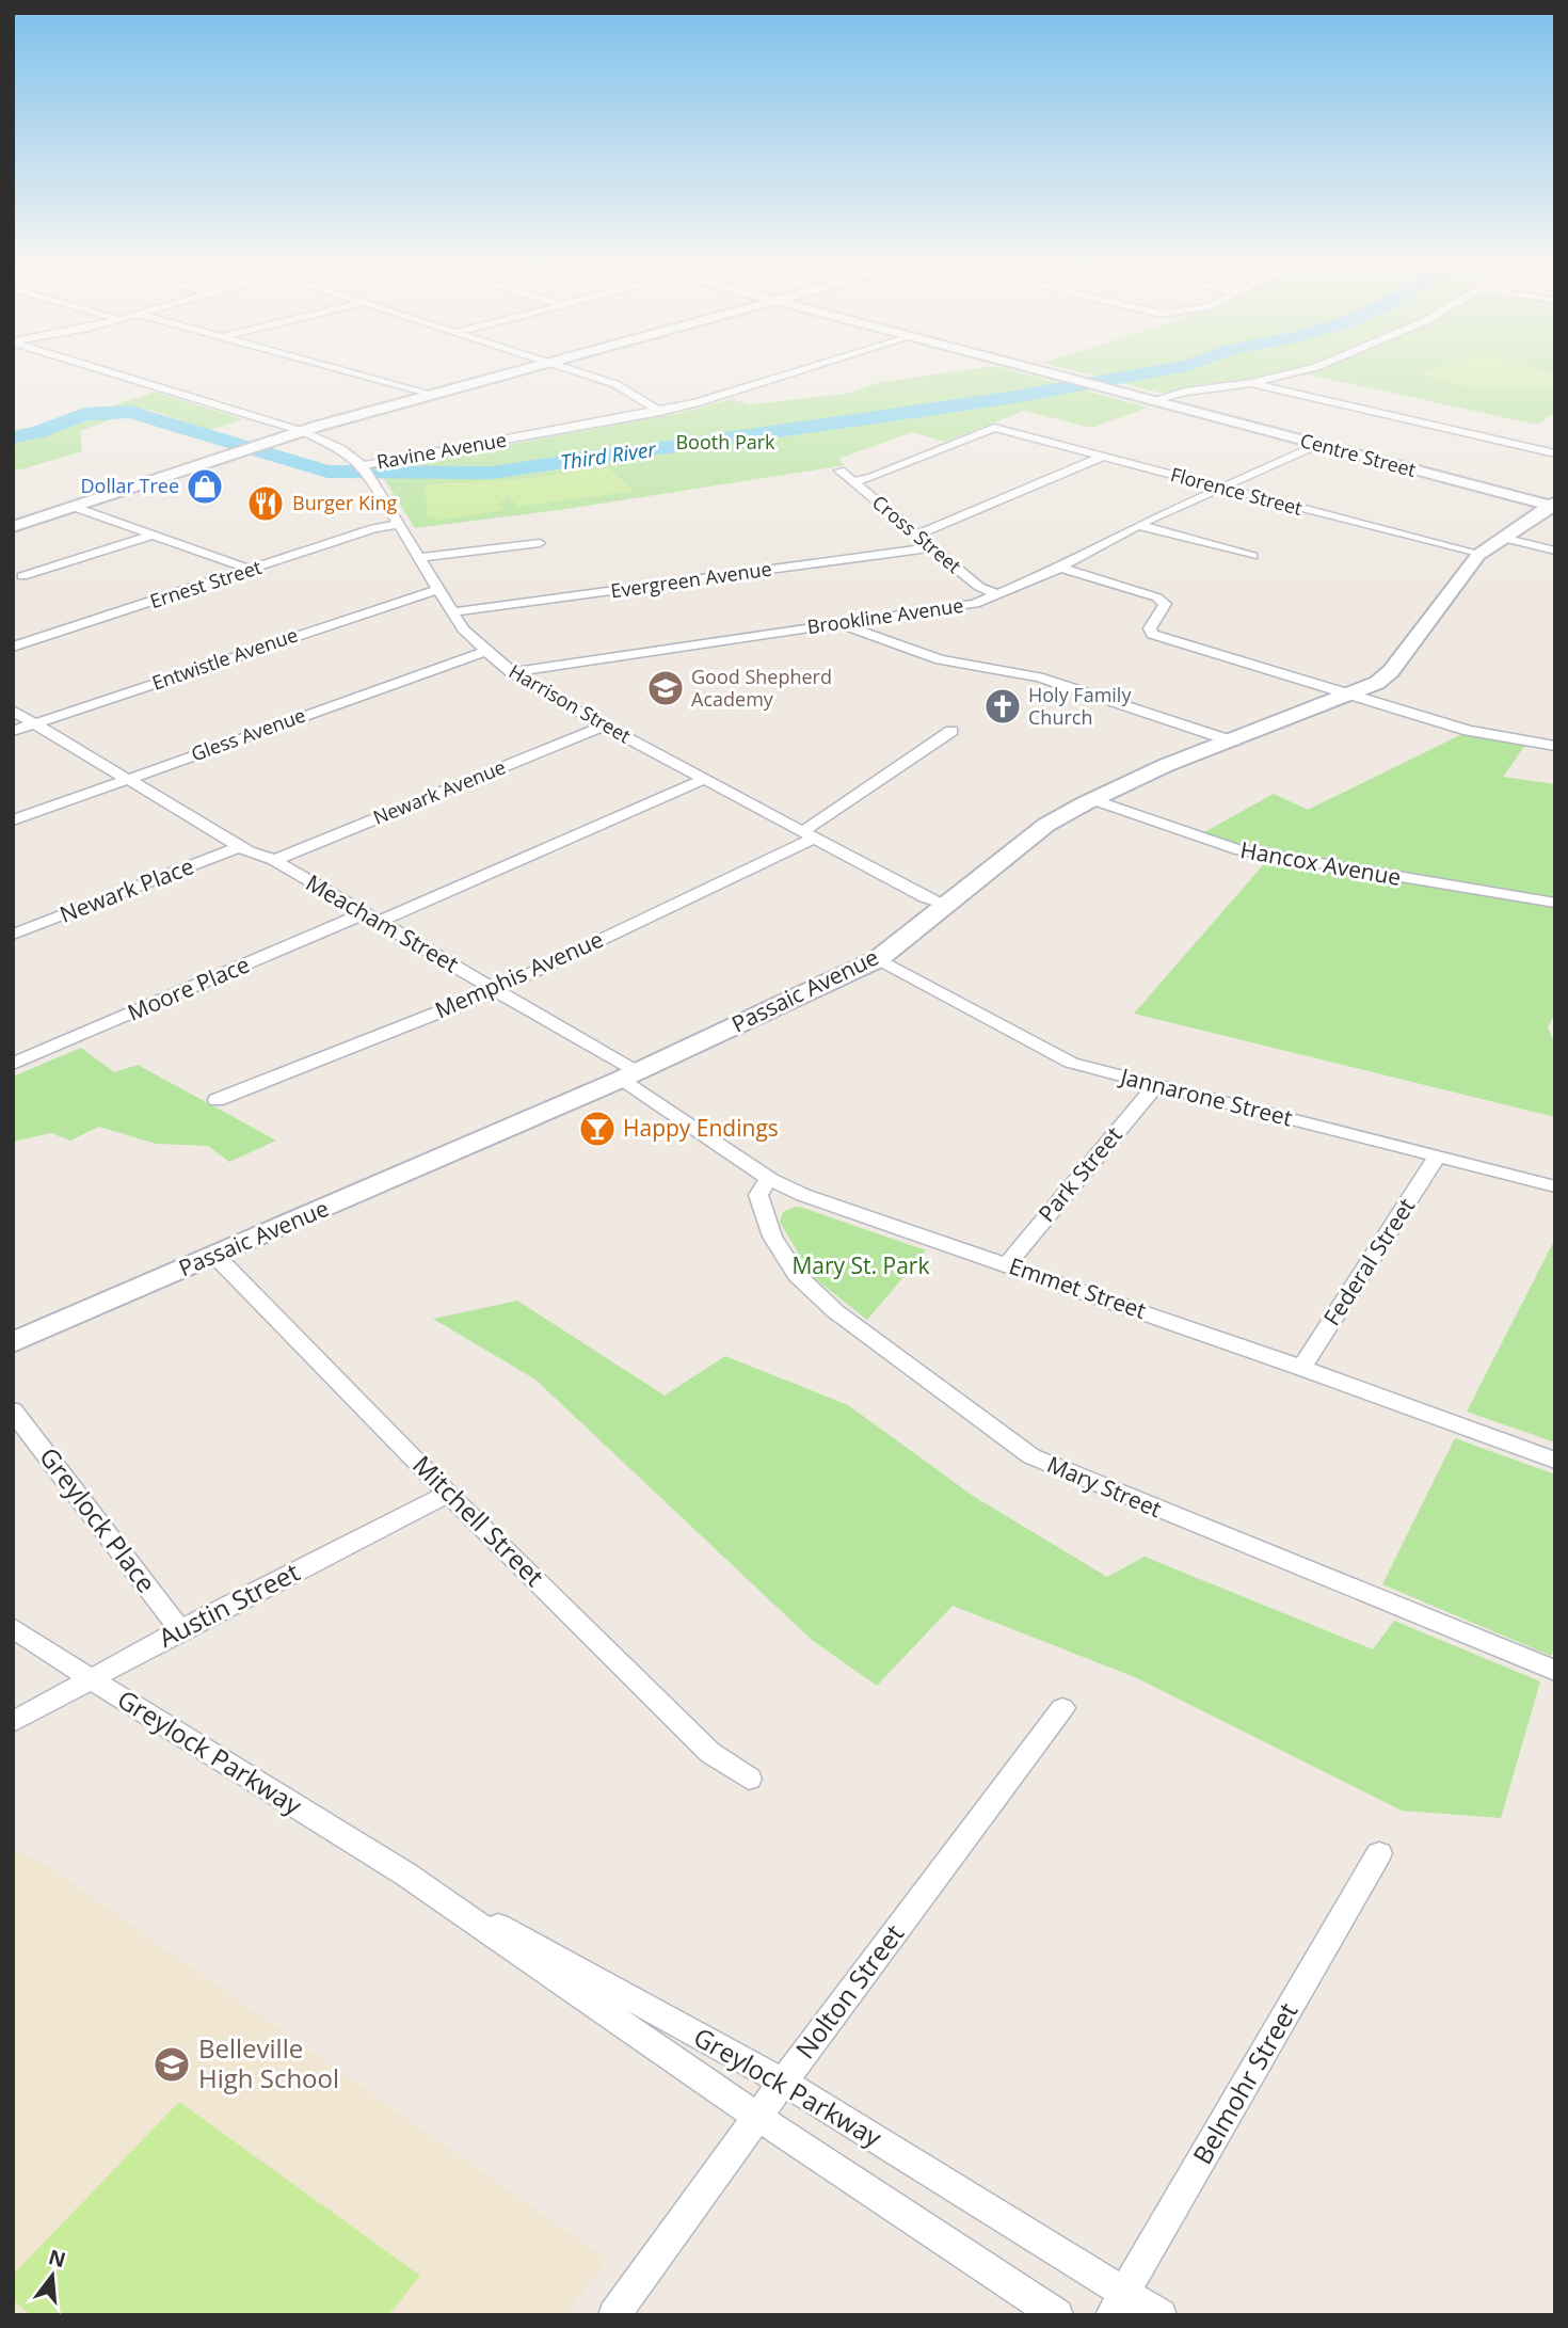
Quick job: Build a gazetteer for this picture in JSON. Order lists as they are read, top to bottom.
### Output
{
  "streets": {
    "street": [
      "Ravine Avenue",
      "Centre Street",
      "Florence Street",
      "Cross Street",
      "Evergreen Avenue",
      "Ernest Street",
      "Brookline Avenue",
      "Entwistle Avenue",
      "Harrison Street",
      "Gless Avenue",
      "Newark Avenue",
      "Hancox Avenue",
      "Newark Place",
      "Meacham Street",
      "Memphis Avenue",
      "Moore Place",
      "Passaic Avenue",
      "Jannarone Street",
      "Park Street",
      "Federal Street",
      "Emmet Street",
      "Mary Street",
      "Greylock Place",
      "Mitchell Street",
      "Austin Street",
      "Greylock Parkway",
      "Nolton Street",
      "Belmohr Street"
    ]
  },
  "crossings": [
    ["Ravine Avenue", "Harrison Street"],
    ["Centre Street", "Brookline Avenue"],
    ["Centre Street", "Passaic Avenue"],
    ["Florence Street", "Cross Street"],
    ["Florence Street", "Brookline Avenue"],
    ["Florence Street", "Passaic Avenue"],
    ["Cross Street", "Evergreen Avenue"],
    ["Cross Street", "Brookline Avenue"],
    ["Evergreen Avenue", "Harrison Street"],
    ["Ernest Street", "Harrison Street"],
    ["Brookline Avenue", "Harrison Street"],
    ["Entwistle Avenue", "Harrison Street"],
    ["Entwistle Avenue", "Meacham Street"],
    ["Harrison Street", "Gless Avenue"],
    ["Harrison Street", "Newark Avenue"],
    ["Harrison Street", "Memphis Avenue"],
    ["Harrison Street", "Moore Place"],
    ["Harrison Street", "Passaic Avenue"],
    ["Gless Avenue", "Meacham Street"],
    ["Newark Avenue", "Meacham Street"],
    ["Hancox Avenue", "Passaic Avenue"],
    ["Newark Place", "Meacham Street"],
    ["Meacham Street", "Memphis Avenue"],
    ["Meacham Street", "Moore Place"],
    ["Meacham Street", "Passaic Avenue"],
    ["Meacham Street", "Emmet Street"],
    ["Passaic Avenue", "Jannarone Street"],
    ["Passaic Avenue", "Emmet Street"],
    ["Passaic Avenue", "Mitchell Street"],
    ["Jannarone Street", "Park Street"],
    ["Jannarone Street", "Federal Street"],
    ["Park Street", "Emmet Street"],
    ["Federal Street", "Emmet Street"],
    ["Emmet Street", "Mary Street"],
    ["Greylock Place", "Austin Street"],
    ["Mitchell Street", "Austin Street"],
    ["Austin Street", "Greylock Parkway"],
    ["Greylock Parkway", "Nolton Street"],
    ["Greylock Parkway", "Belmohr Street"]
  ],
  "water": ["Third River"],
  "parks": ["Booth Park", "Mary St. Park"],
  "places": {
    "shop": ["Dollar Tree"],
    "restaurant": ["Burger King"],
    "school or university": ["Good Shepherd Academy", "Belleville High School"],
    "church": ["Holy Family Church"],
    "bar": ["Happy Endings"]
  },
  "north": "top"
}
